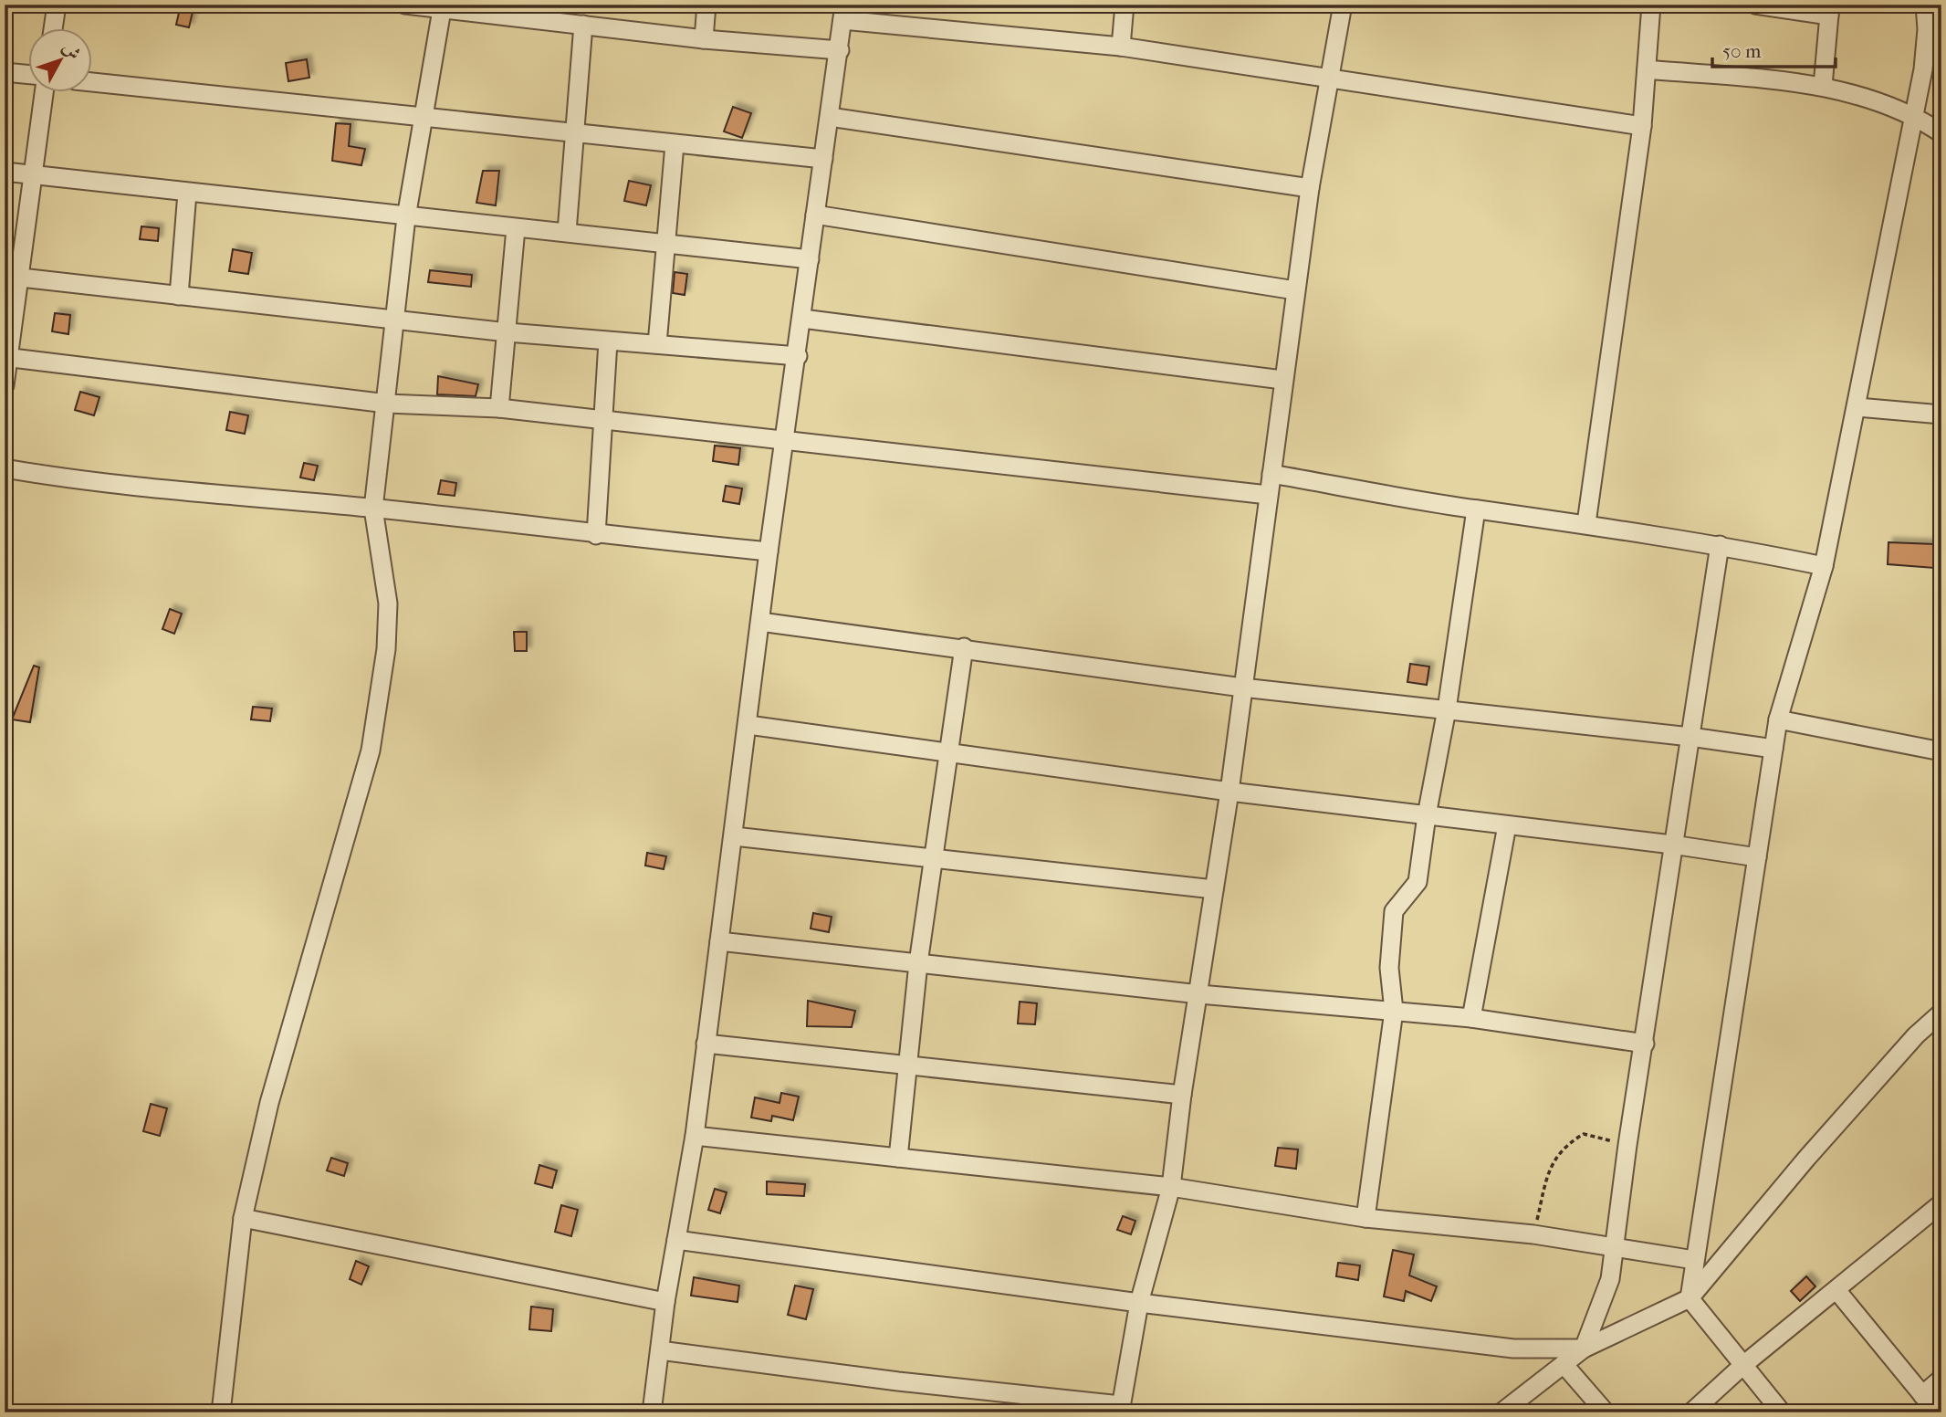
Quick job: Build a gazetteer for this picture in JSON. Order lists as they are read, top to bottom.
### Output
{
  "scale_bar": "50 m",
  "north": "top right"
}
